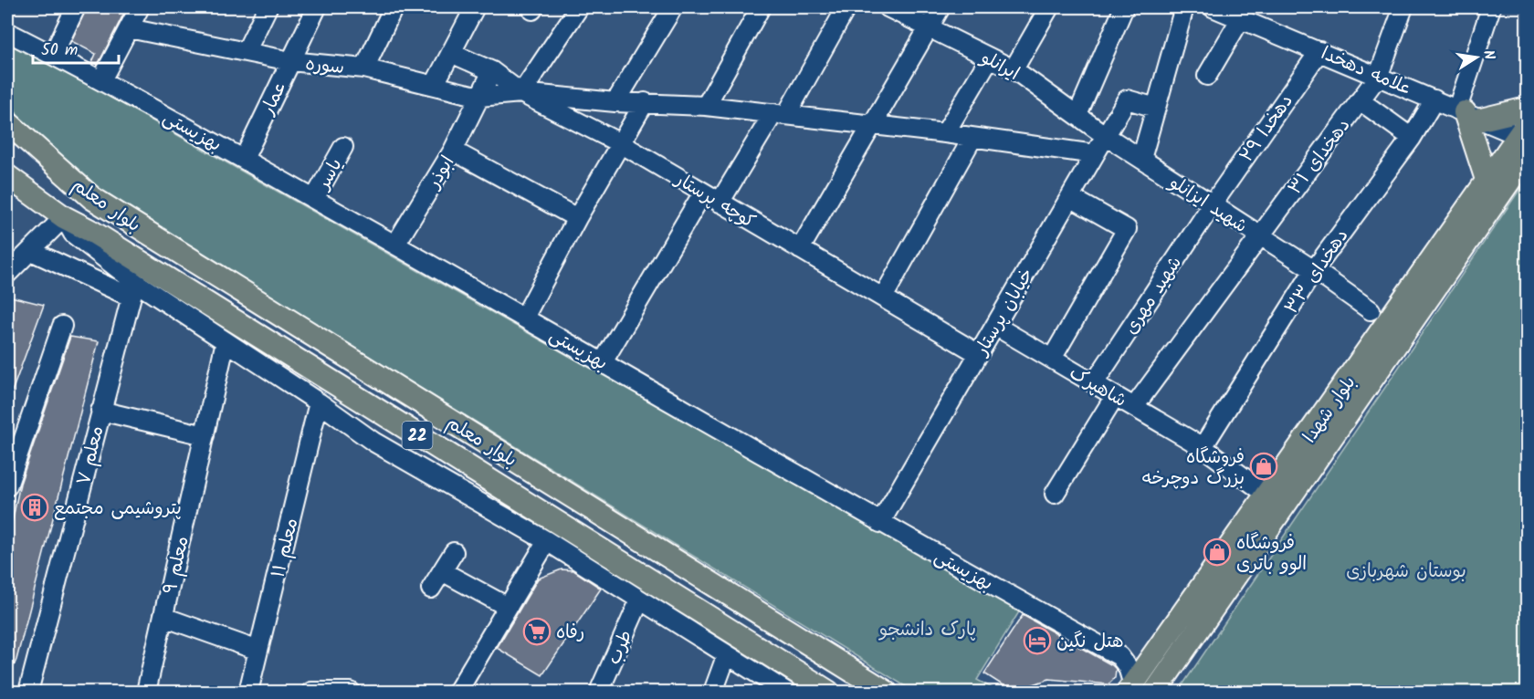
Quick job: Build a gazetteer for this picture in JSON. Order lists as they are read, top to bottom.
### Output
{
  "streets": {
    "main road": ["بلوار معلم", "بلوار شهدا", "22"],
    "street": [
      "سوره",
      "ایرانلو",
      "علامه دهخدا",
      "عمار",
      "دهخدا ۲۹",
      "بهزیستی",
      "دهخدای ۳۱",
      "ابوذر",
      "یاسر",
      "کوچه پرستار",
      "شهید ایزانلو",
      "دهخدای ۳۳",
      "شهید مهری",
      "خیابان پرستار",
      "شاهپرک",
      "معلم ۷",
      "معلم ۱۱",
      "معلم ۹",
      "طرب"
    ]
  },
  "crossings": [
    ["سوره", "عمار"],
    ["سوره", "ابوذر"],
    ["سوره", "کوچه پرستار"],
    ["سوره", "خیابان پرستار"],
    ["ایرانلو", "شهید ایزانلو"],
    ["ایرانلو", "خیابان پرستار"],
    ["علامه دهخدا", "دهخدا ۲۹"],
    ["علامه دهخدا", "دهخدای ۳۱"],
    ["علامه دهخدا", "دهخدای ۳۳"],
    ["علامه دهخدا", "بلوار شهدا"],
    ["عمار", "بهزیستی"],
    ["دهخدا ۲۹", "شهید ایزانلو"],
    ["دهخدا ۲۹", "شهید مهری"],
    ["بهزیستی", "ابوذر"],
    ["بهزیستی", "یاسر"],
    ["بهزیستی", "خیابان پرستار"],
    ["بهزیستی", "بلوار شهدا"],
    ["دهخدای ۳۱", "شهید ایزانلو"],
    ["دهخدای ۳۱", "شاهپرک"],
    ["ابوذر", "کوچه پرستار"],
    ["کوچه پرستار", "خیابان پرستار"],
    ["شهید ایزانلو", "دهخدای ۳۳"],
    ["شهید ایزانلو", "شهید مهری"],
    ["شهید ایزانلو", "خیابان پرستار"],
    ["دهخدای ۳۳", "شاهپرک"],
    ["شهید مهری", "شاهپرک"],
    ["خیابان پرستار", "شاهپرک"]
  ],
  "parks": ["بوستان شهربازی", "پارک دانشجو"],
  "places": {
    "shop": ["فروشگاه بزرگ دوچرخه", "فروشگاه الوو باتری"],
    "building": ["پتروشیمی مجتمع"],
    "supermarket": ["رفاه"],
    "hotel": ["هتل نگین"]
  },
  "scale_bar": "50 m",
  "north": "right"
}
